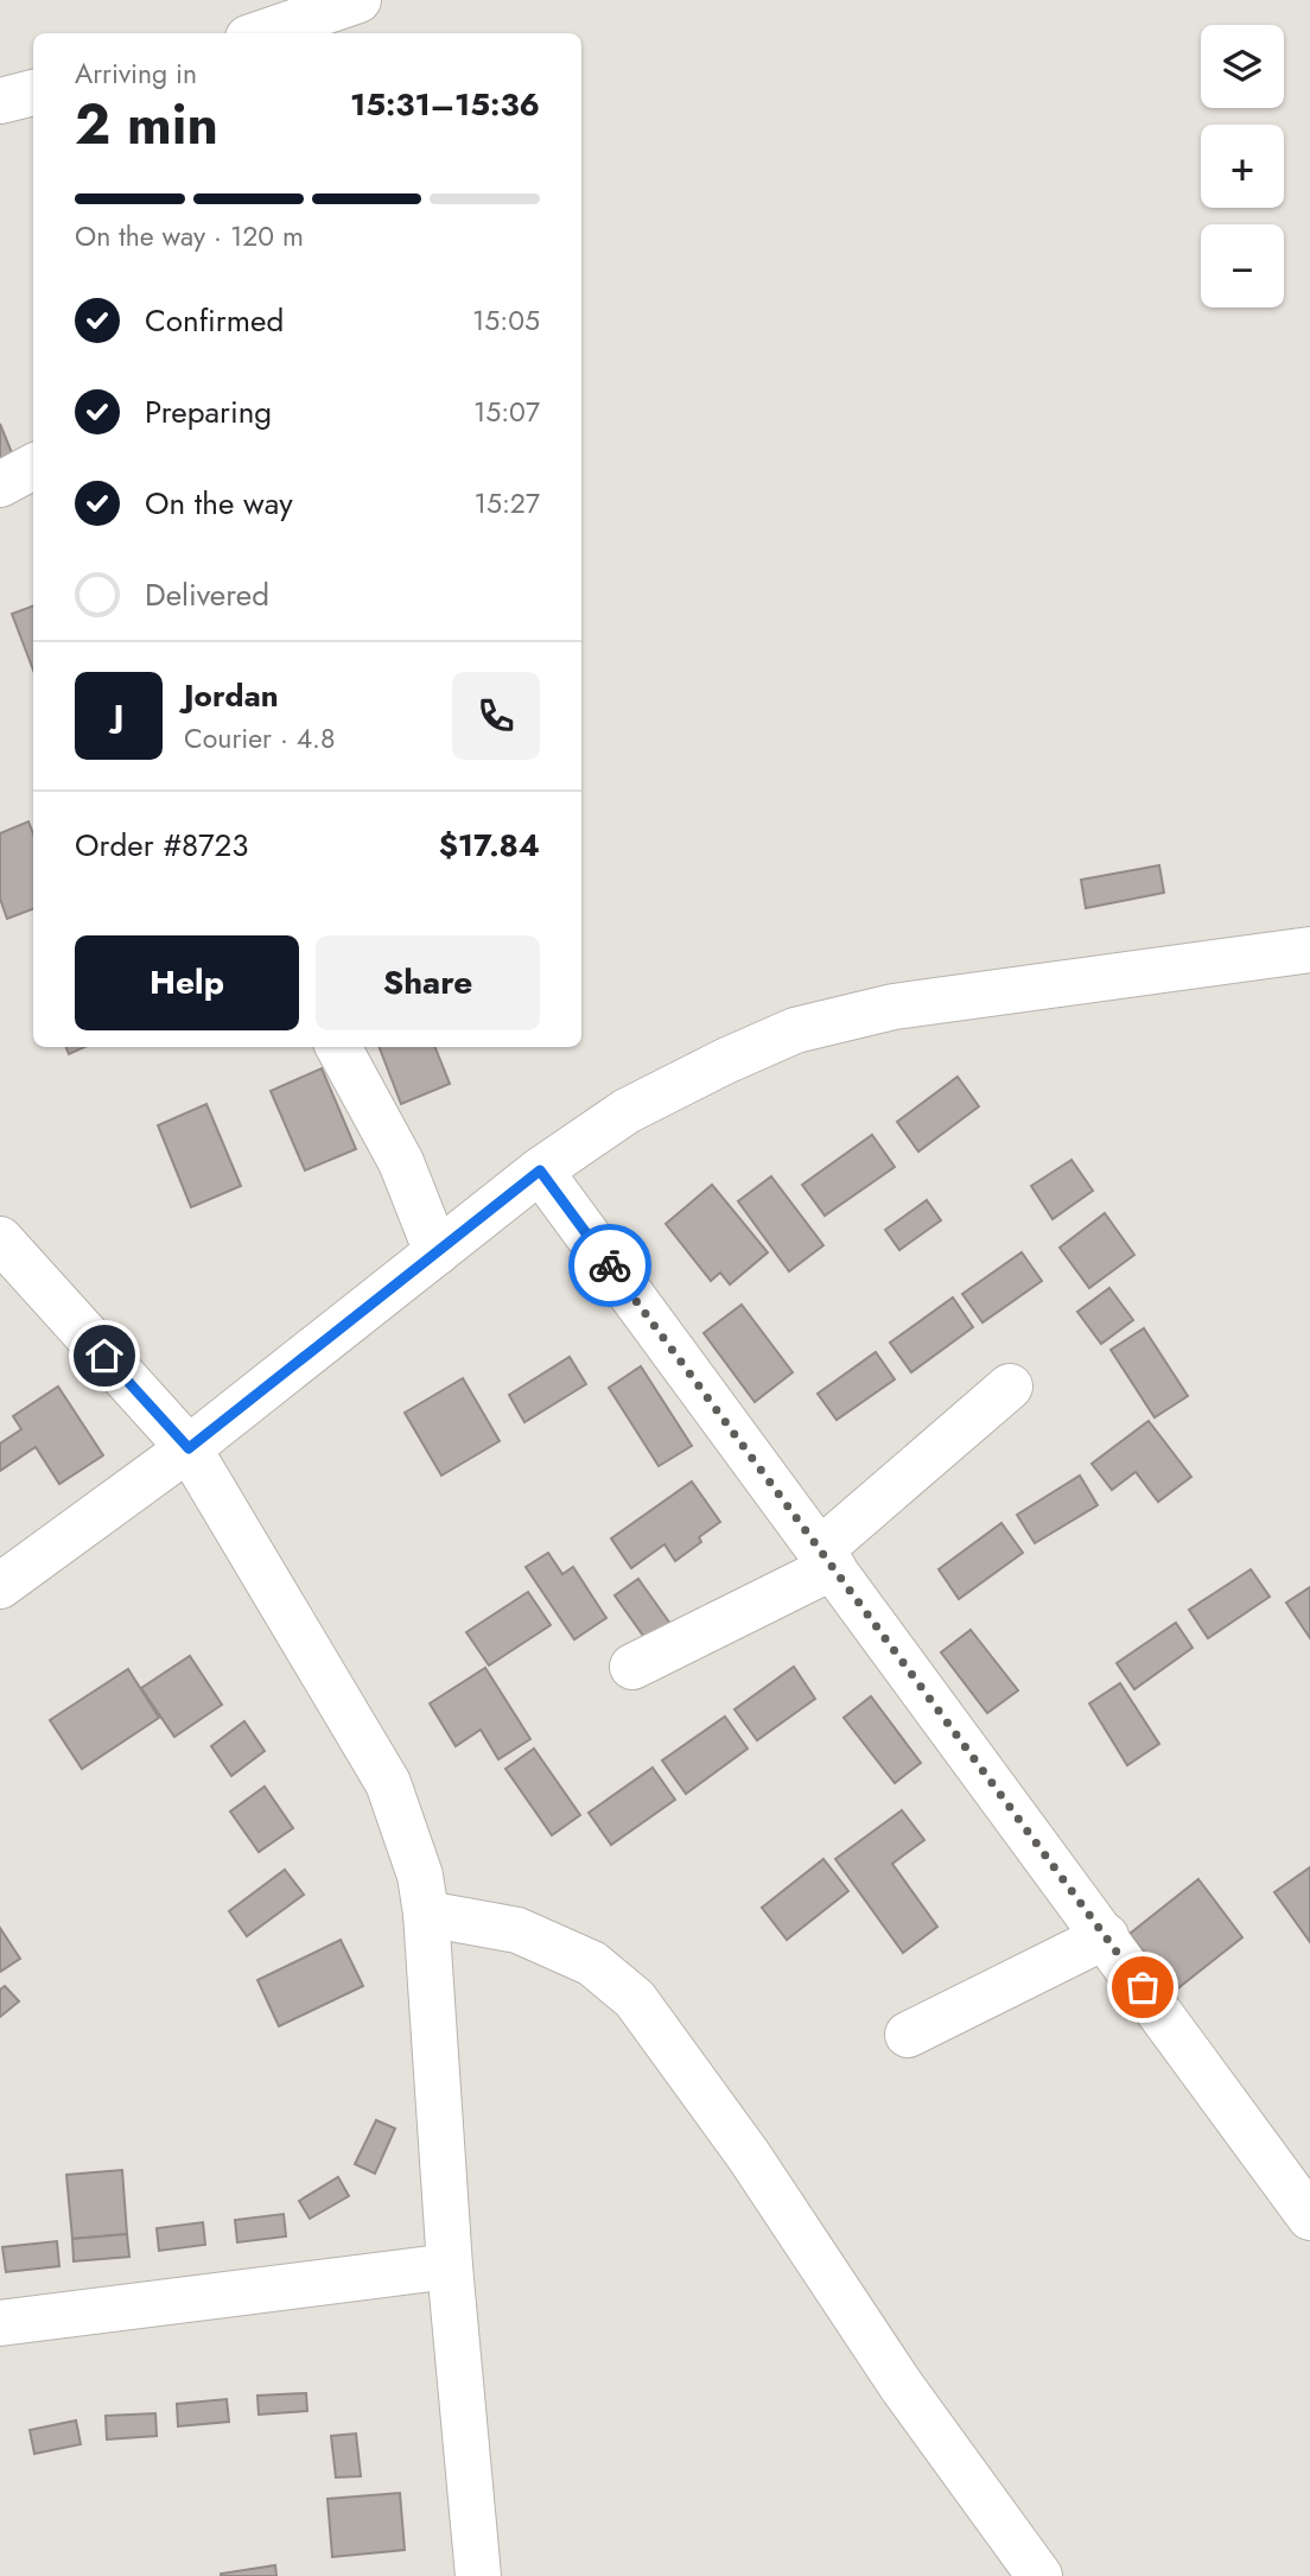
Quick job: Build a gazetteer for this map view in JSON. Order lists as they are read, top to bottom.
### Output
{
  "page": {
    "map_buttons": ["+", "−"],
    "heading": ["2 min", "Arriving in", "15:31–15:36"],
    "panel": [
      "Jordan",
      "Courier · 4.8",
      "Order #8723",
      "$17.84"
    ],
    "bar": "On the way · 120 m",
    "list": [
      ["Confirmed", "15:05"],
      ["Preparing", "15:07"],
      ["On the way", "15:27"],
      "Delivered"
    ],
    "round": "J",
    "buttons": ["Help", "Share"]
  }
}
